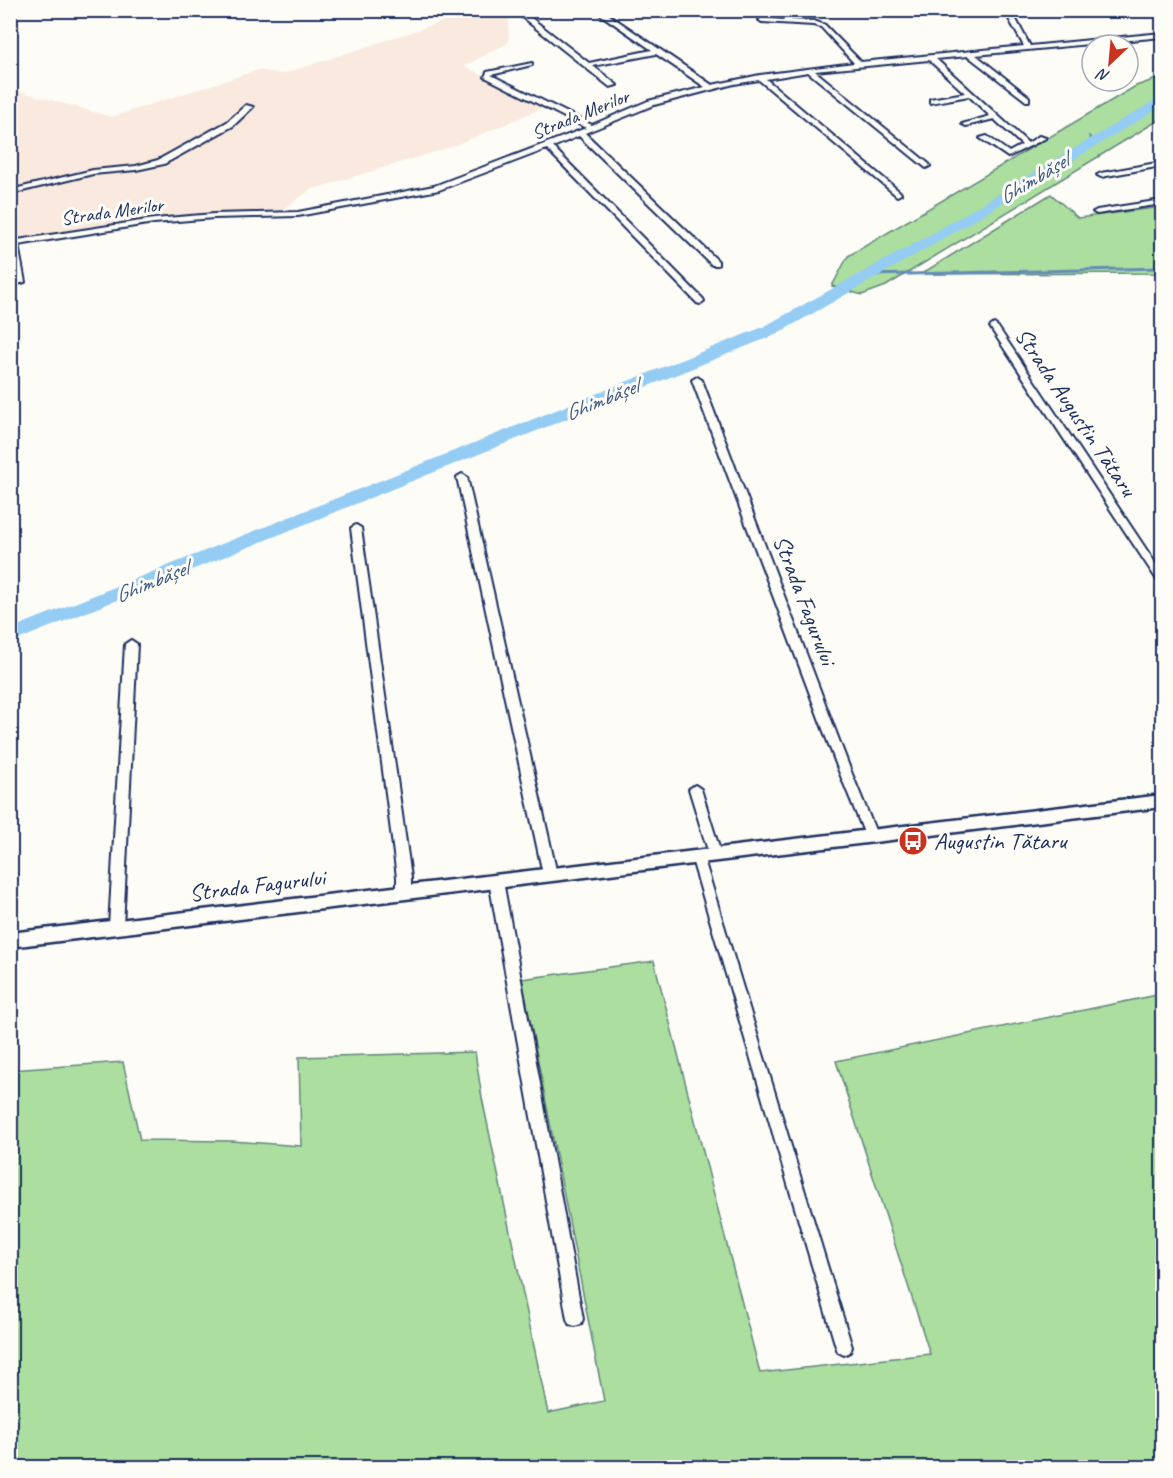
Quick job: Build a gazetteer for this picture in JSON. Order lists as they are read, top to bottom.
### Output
{
  "streets": {
    "street": ["Strada Merilor", "Strada Augustin Tătaru", "Strada Fagurului"]
  },
  "water": ["Ghimbășel"],
  "places": {
    "bus stop": ["Augustin Tătaru"]
  },
  "north": "bottom left"
}
